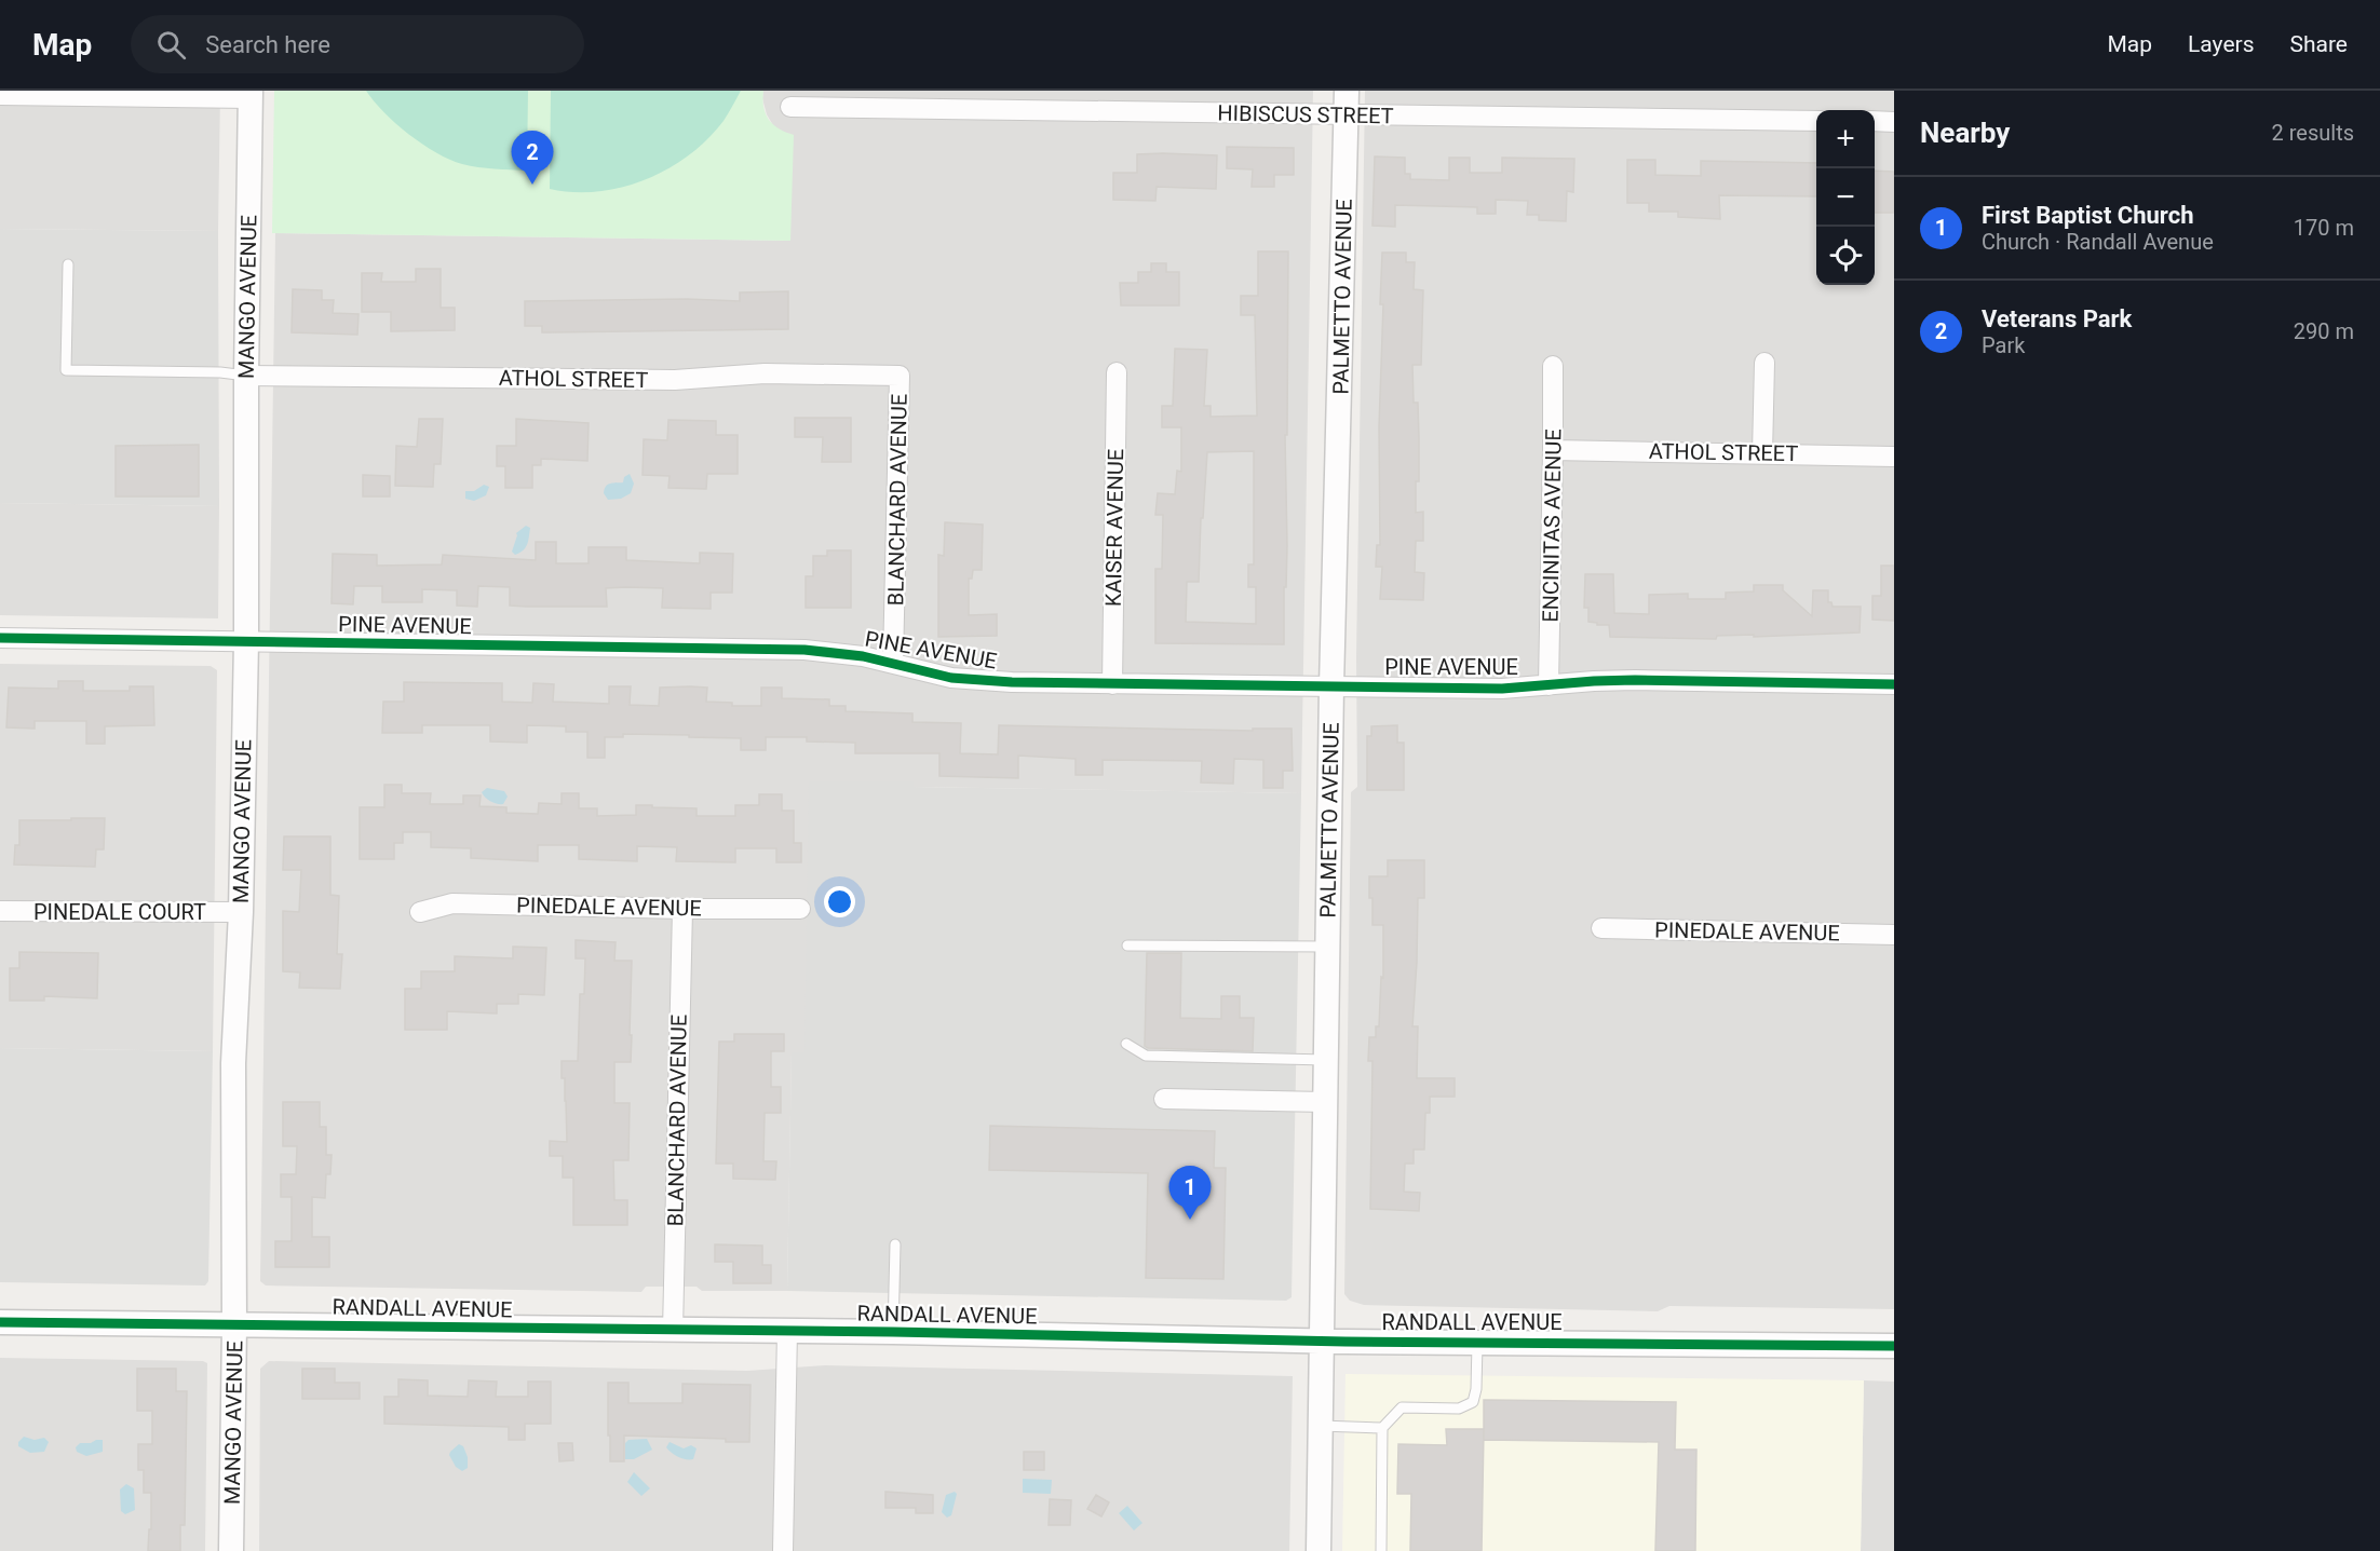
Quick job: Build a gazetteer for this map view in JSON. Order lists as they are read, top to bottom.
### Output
{
  "streets": {
    "street": [
      "HIBISCUS STREET",
      "MANGO AVENUE",
      "PALMETTO AVENUE",
      "ATHOL STREET",
      "BLANCHARD AVENUE",
      "ENCINITAS AVENUE",
      "KAISER AVENUE",
      "PINE AVENUE",
      "PINEDALE AVENUE",
      "PINEDALE COURT",
      "RANDALL AVENUE"
    ]
  },
  "crossings": [
    ["HIBISCUS STREET", "PALMETTO AVENUE"],
    ["MANGO AVENUE", "ATHOL STREET"],
    ["MANGO AVENUE", "PINE AVENUE"],
    ["MANGO AVENUE", "PINEDALE COURT"],
    ["MANGO AVENUE", "RANDALL AVENUE"],
    ["PALMETTO AVENUE", "PINE AVENUE"],
    ["PALMETTO AVENUE", "RANDALL AVENUE"],
    ["ATHOL STREET", "BLANCHARD AVENUE"],
    ["ATHOL STREET", "ENCINITAS AVENUE"],
    ["BLANCHARD AVENUE", "PINE AVENUE"],
    ["BLANCHARD AVENUE", "PINEDALE AVENUE"],
    ["BLANCHARD AVENUE", "RANDALL AVENUE"],
    ["ENCINITAS AVENUE", "PINE AVENUE"],
    ["KAISER AVENUE", "PINE AVENUE"]
  ],
  "page": {
    "header": "Map",
    "search": "Search here",
    "nav": ["Map", "Layers", "Share"],
    "heading": ["Nearby", "2 results"],
    "map_buttons": ["+", "−"],
    "pins": ["2", "1"],
    "list": [
      {
        "mark": "1",
        "name": "First Baptist Church",
        "note": "Church · Randall Avenue",
        "value": "170 m"
      },
      {
        "mark": "2",
        "name": "Veterans Park",
        "note": "Park",
        "value": "290 m"
      }
    ]
  }
}
